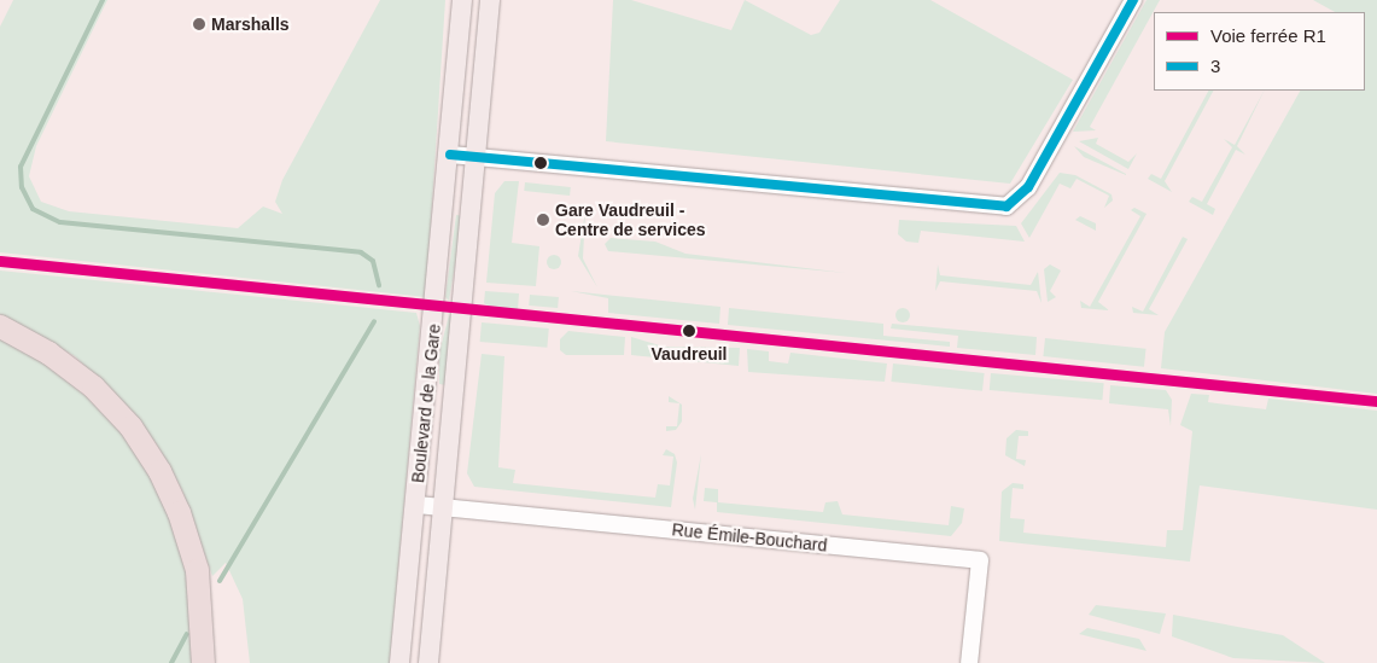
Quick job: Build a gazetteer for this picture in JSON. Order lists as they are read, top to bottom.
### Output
{
  "streets": {
    "main road": ["Boulevard de la Gare"],
    "street": ["Rue Émile-Bouchard"]
  },
  "crossings": [
    ["Boulevard de la Gare", "Rue Émile-Bouchard"]
  ],
  "places": ["Marshalls", "Gare Vaudreuil - Centre de services", "Vaudreuil"],
  "lines": ["transit line 3", "rail line R1"],
  "legend": ["Voie ferrée R1", "3"]
}
